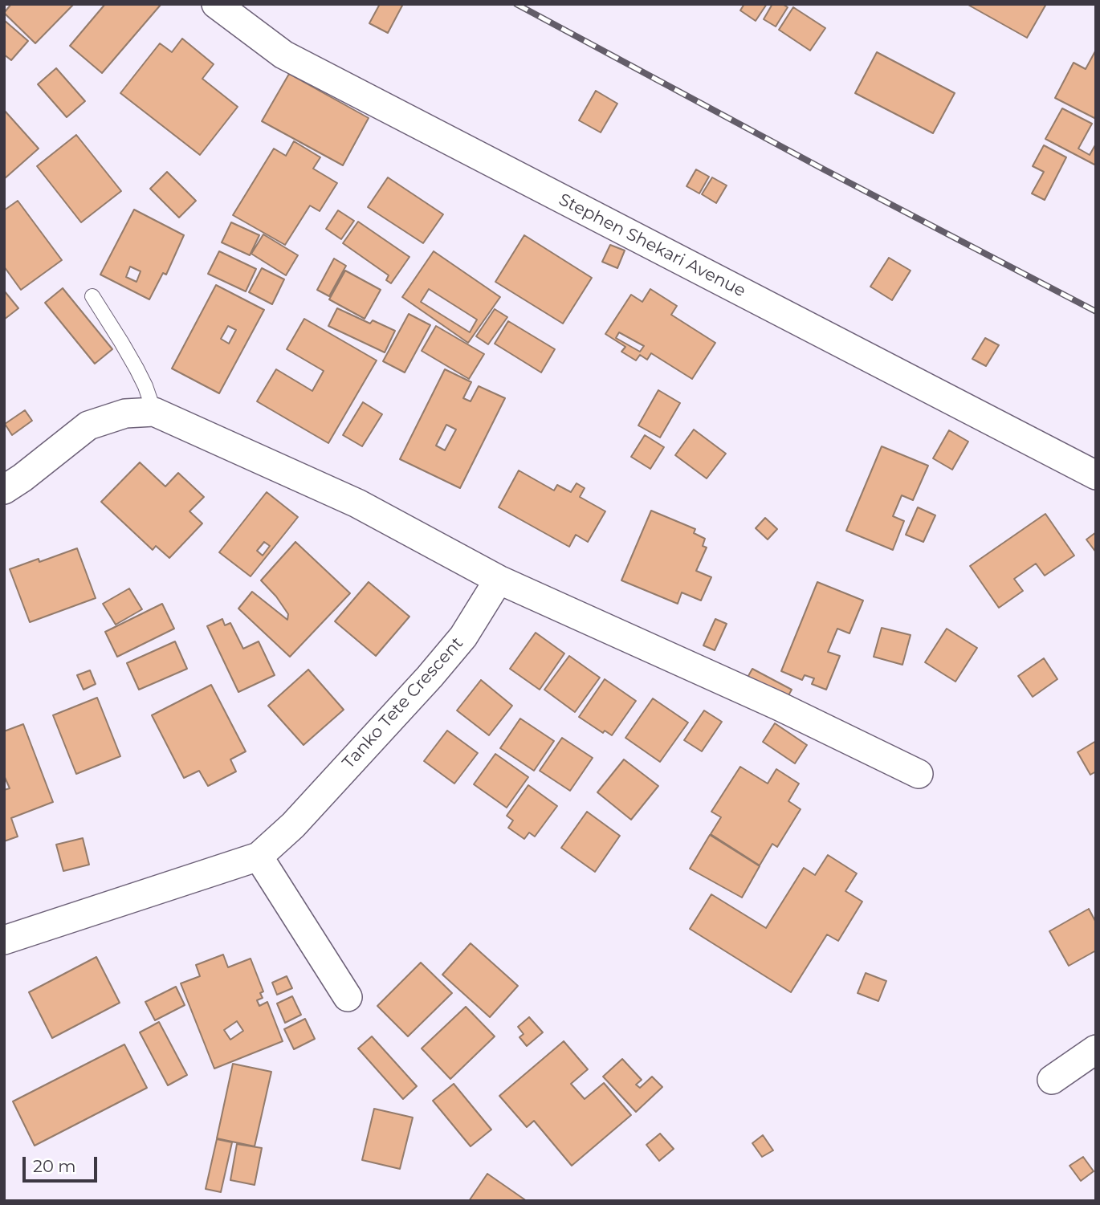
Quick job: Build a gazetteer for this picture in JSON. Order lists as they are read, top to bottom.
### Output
{
  "streets": {
    "street": ["Stephen Shekari Avenue", "Tanko Tete Crescent"]
  },
  "scale_bar": "20 m"
}
